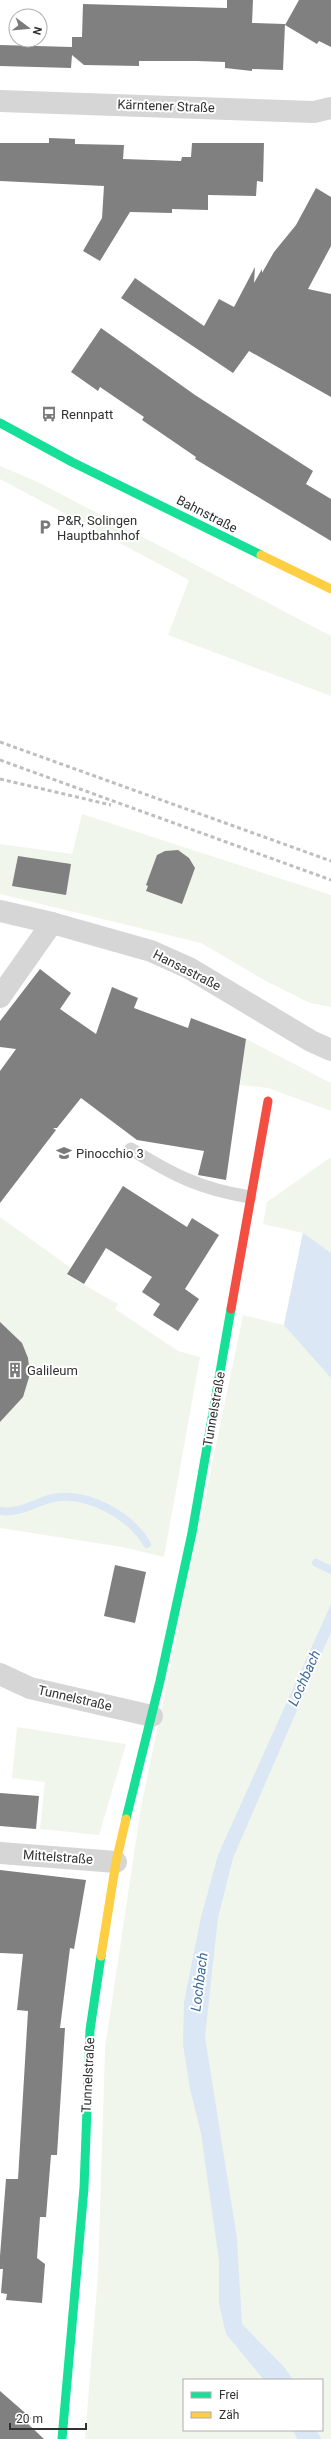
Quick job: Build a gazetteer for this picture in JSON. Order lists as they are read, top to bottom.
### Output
{
  "streets": {
    "street": [
      "Kärntener Straße",
      "Bahnstraße",
      "Hansastraße",
      "Tunnelstraße",
      "Mittelstraße"
    ]
  },
  "crossings": [
    ["Tunnelstraße", "Mittelstraße"]
  ],
  "water": ["Lochbach"],
  "places": {
    "bus stop": ["Rennpatt"],
    "parking": ["P&R, Solingen Hauptbahnhof"],
    "school or university": ["Pinocchio 3"],
    "building": ["Galileum"]
  },
  "legend": ["Frei", "Zäh"],
  "scale_bar": "20 m",
  "north": "right"
}
